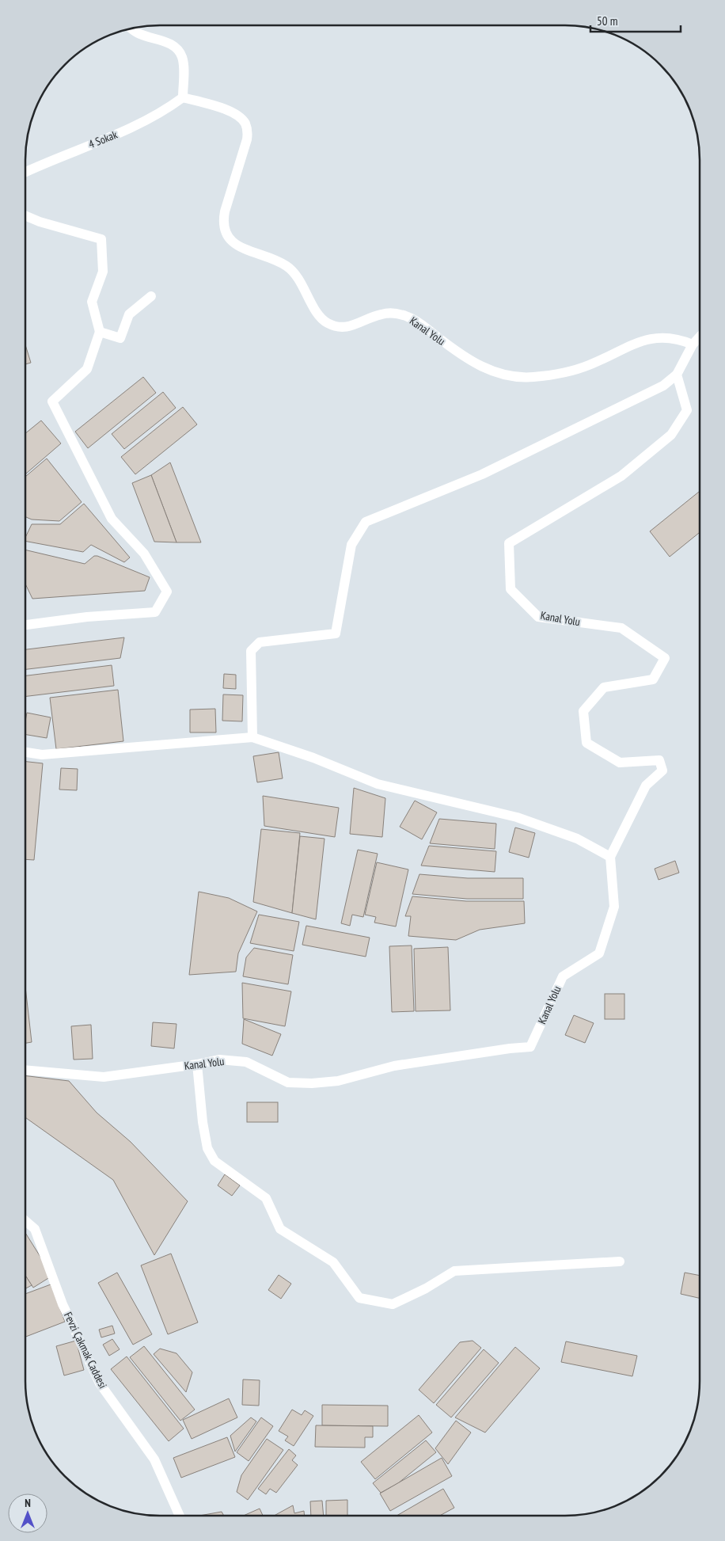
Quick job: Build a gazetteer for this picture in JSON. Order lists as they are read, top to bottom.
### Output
{
  "streets": {
    "street": ["4 Sokak", "Kanal Yolu", "Fevzi Çakmak Caddesi"]
  },
  "crossings": [
    ["4 Sokak", "Kanal Yolu"]
  ],
  "scale_bar": "50 m",
  "north": "top"
}
